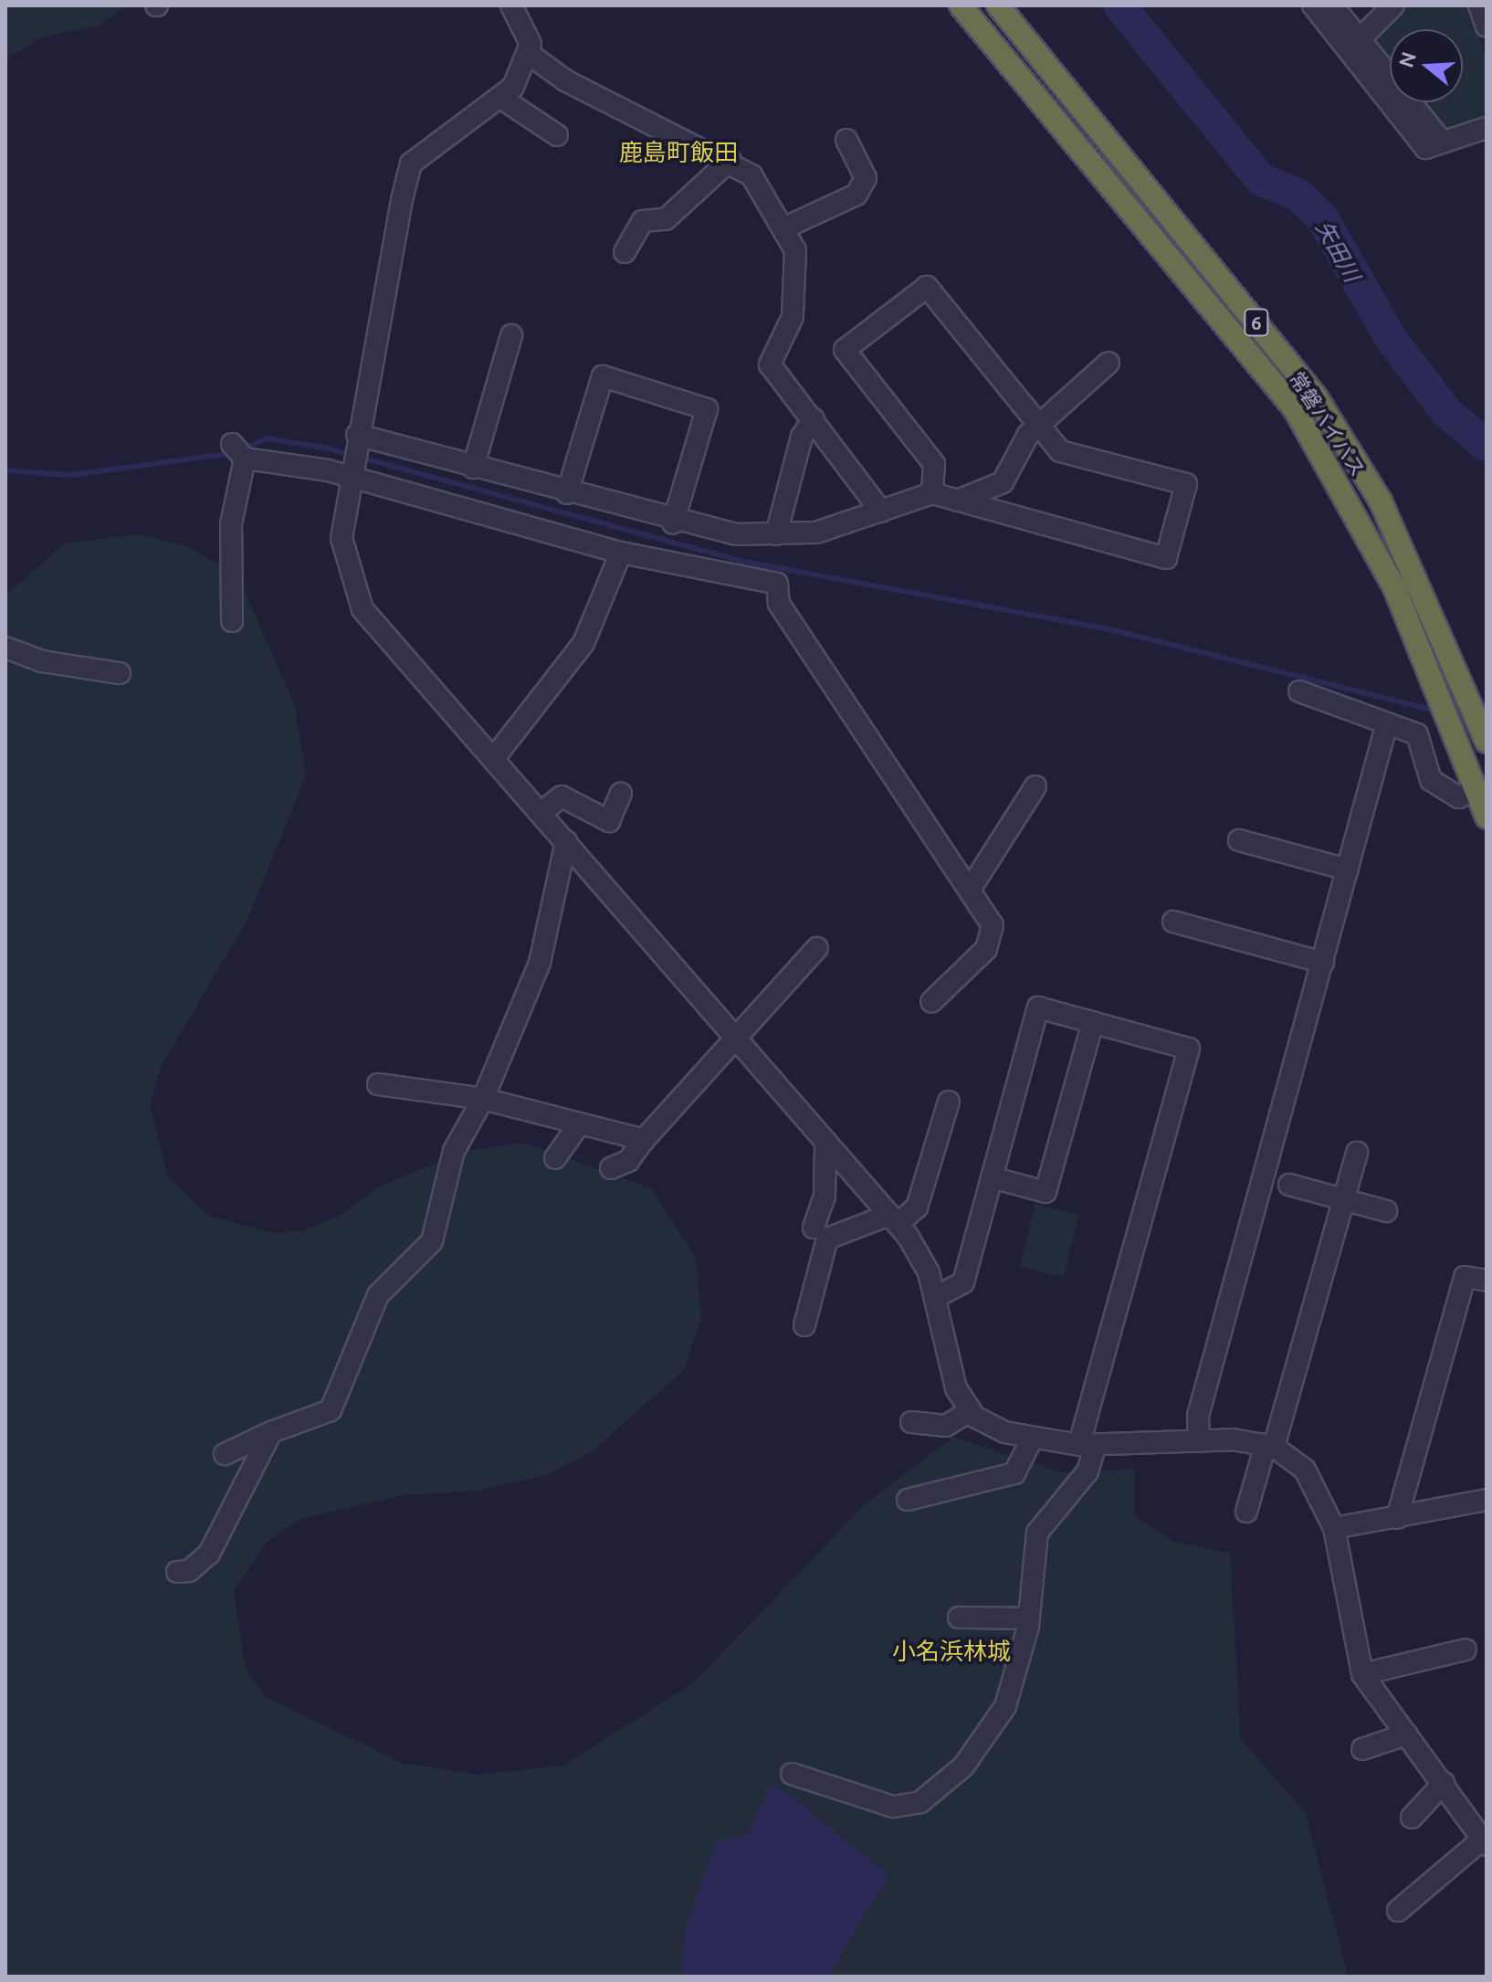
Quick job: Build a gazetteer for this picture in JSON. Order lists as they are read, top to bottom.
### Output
{
  "streets": {
    "highway": ["6", "常磐バイパス"]
  },
  "districts": ["鹿島町飯田", "小名浜林城"],
  "water": ["矢田川"],
  "north": "left"
}
